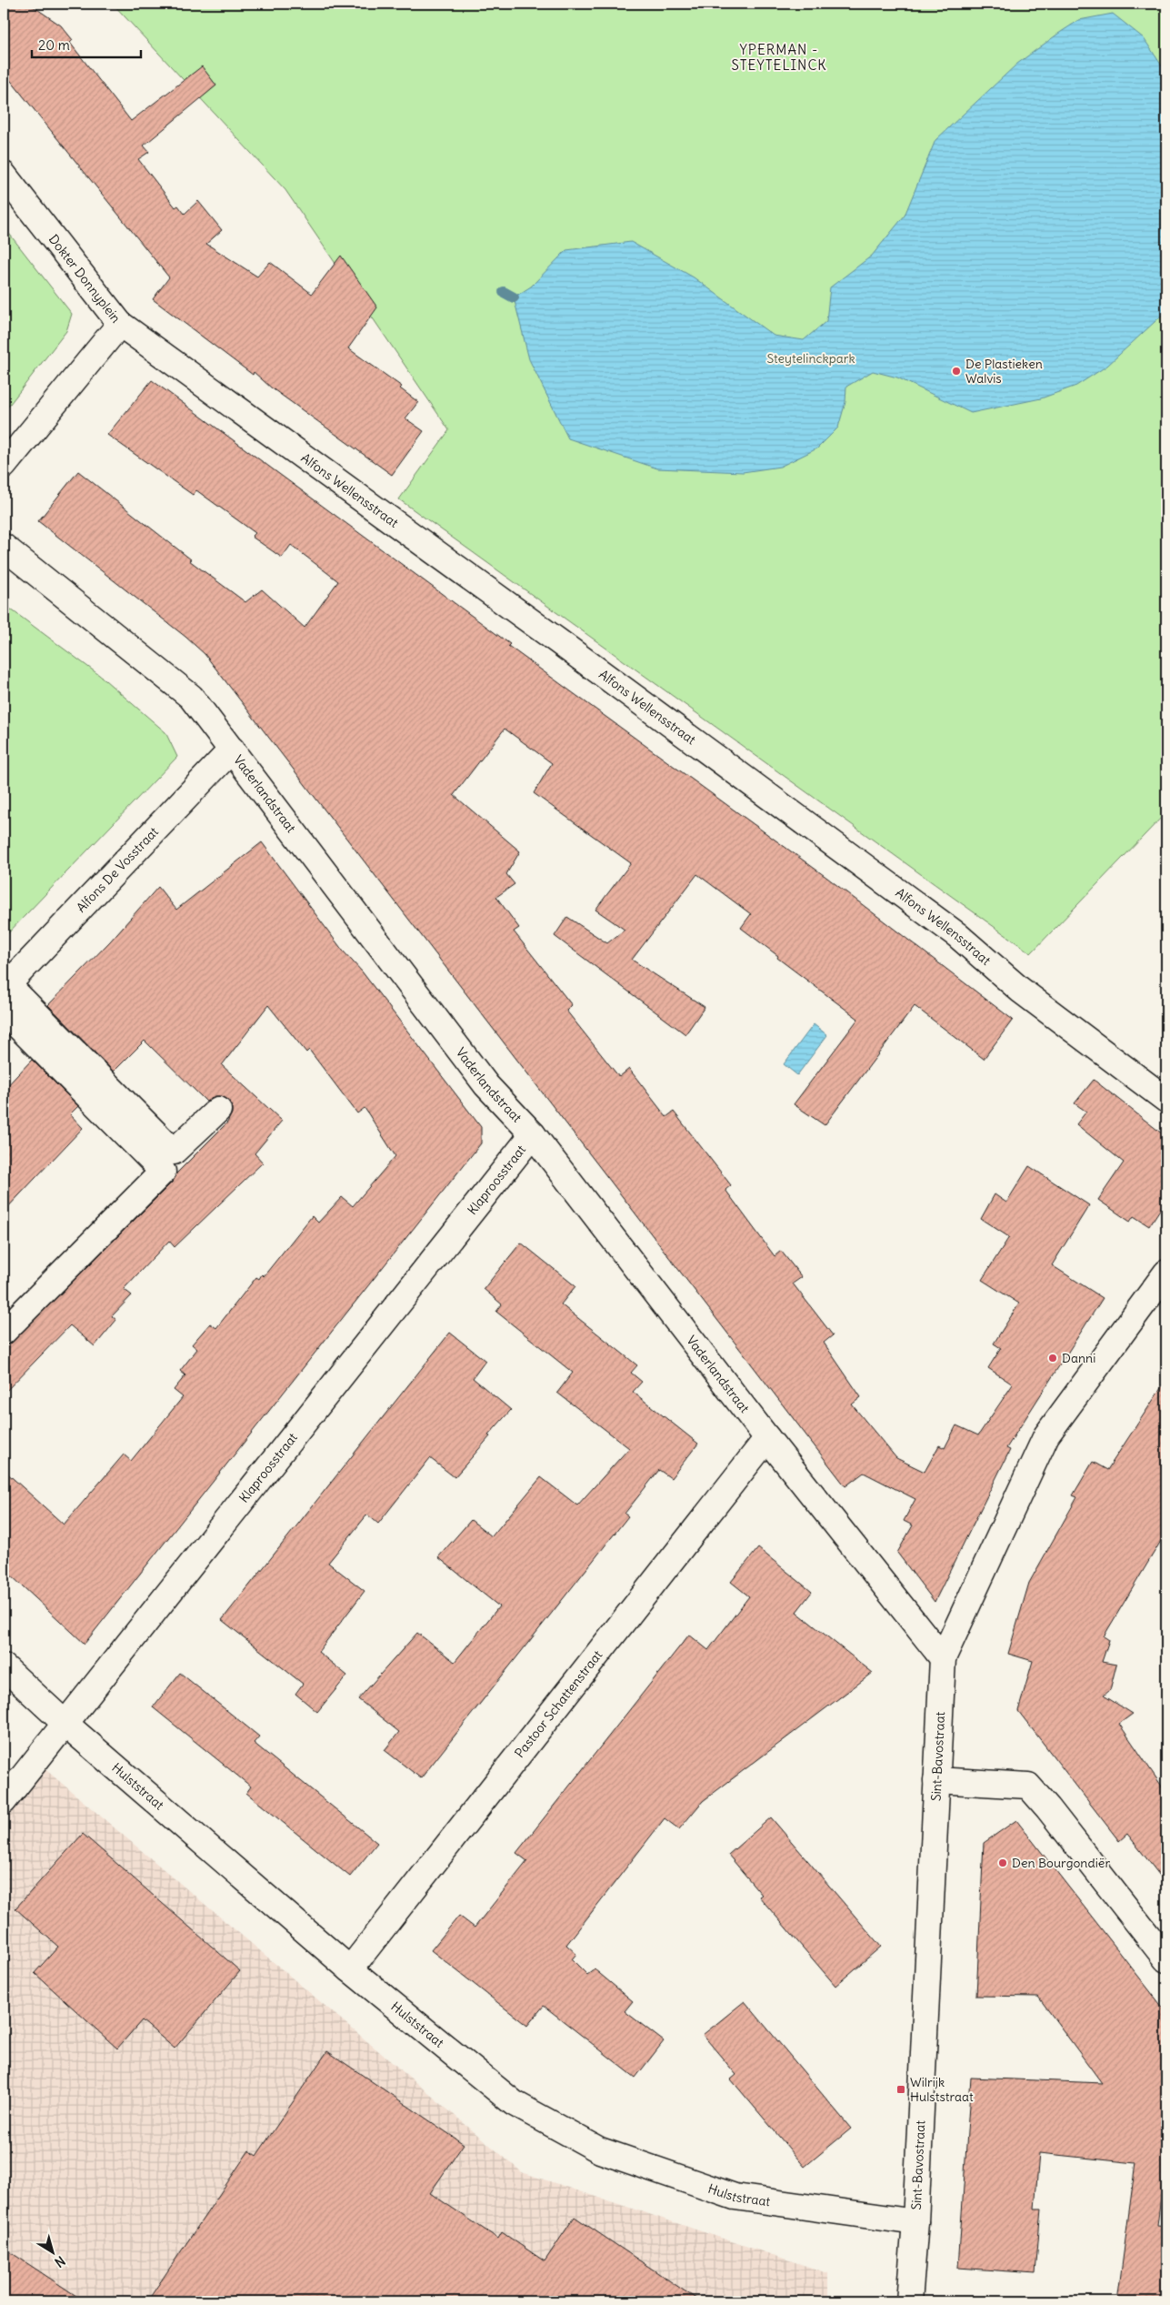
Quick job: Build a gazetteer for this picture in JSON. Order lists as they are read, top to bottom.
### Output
{
  "streets": {
    "street": [
      "Dokter Donnyplein",
      "Alfons Wellensstraat",
      "Vaderlandstraat",
      "Alfons De Vosstraat",
      "Klaproosstraat",
      "Pastoor Schattenstraat",
      "Sint-Bavostraat",
      "Hulststraat"
    ]
  },
  "crossings": [
    ["Dokter Donnyplein", "Alfons Wellensstraat"],
    ["Vaderlandstraat", "Alfons De Vosstraat"],
    ["Vaderlandstraat", "Klaproosstraat"],
    ["Vaderlandstraat", "Pastoor Schattenstraat"],
    ["Vaderlandstraat", "Sint-Bavostraat"],
    ["Klaproosstraat", "Hulststraat"],
    ["Pastoor Schattenstraat", "Hulststraat"],
    ["Sint-Bavostraat", "Hulststraat"]
  ],
  "districts": ["YPERMAN - STEYTELINCK"],
  "parks": ["Steytelinckpark"],
  "places": {
    "other": ["De Plastieken Walvis", "Danni", "Den Bourgondiër"],
    "transit": ["Wilrijk Hulststraat"]
  },
  "scale_bar": "20 m",
  "north": "bottom right"
}
